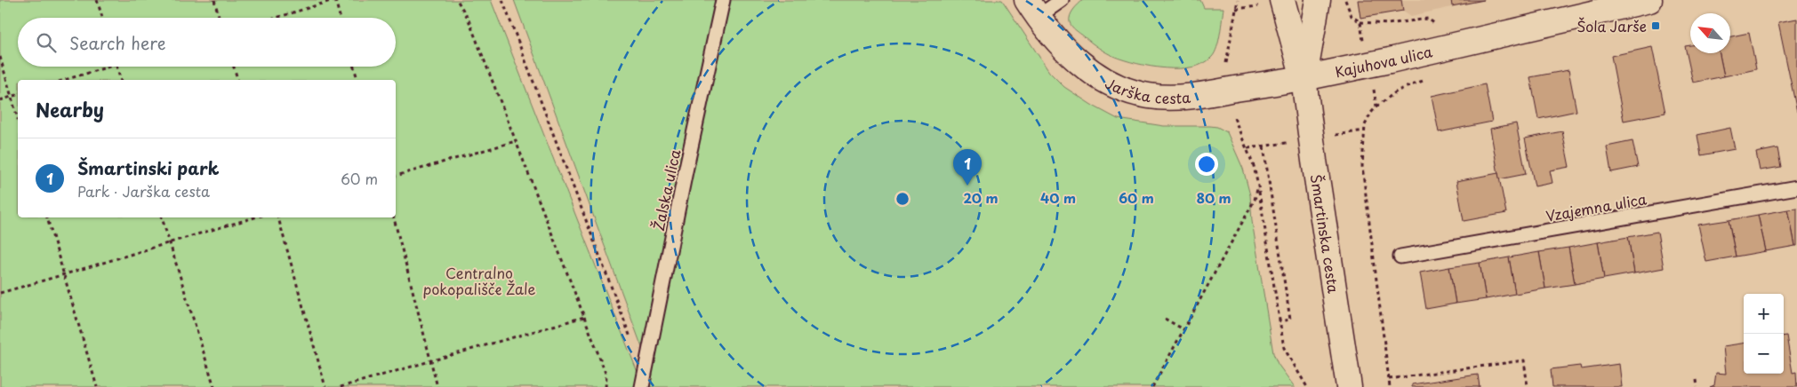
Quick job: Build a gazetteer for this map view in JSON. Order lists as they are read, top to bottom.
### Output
{
  "streets": {
    "main road": ["Kajuhova ulica", "Jarška cesta", "Šmartinska cesta"],
    "lane": ["Žalska ulica", "Vzajemna ulica"]
  },
  "crossings": [
    ["Kajuhova ulica", "Jarška cesta"],
    ["Kajuhova ulica", "Šmartinska cesta"],
    ["Jarška cesta", "Šmartinska cesta"]
  ],
  "parks": ["Centralno pokopališče Žale"],
  "places": {
    "transit": ["Šola Jarše"]
  },
  "north": "top left",
  "page": {
    "search": "Search here",
    "heading": "Nearby",
    "list": [
      {
        "mark": "1",
        "name": "Šmartinski park",
        "note": "Park · Jarška cesta",
        "value": "60 m"
      }
    ],
    "pins": "1",
    "map_buttons": ["+", "−"]
  },
  "rings": [
    "20 m",
    "40 m",
    "60 m",
    "80 m"
  ]
}
